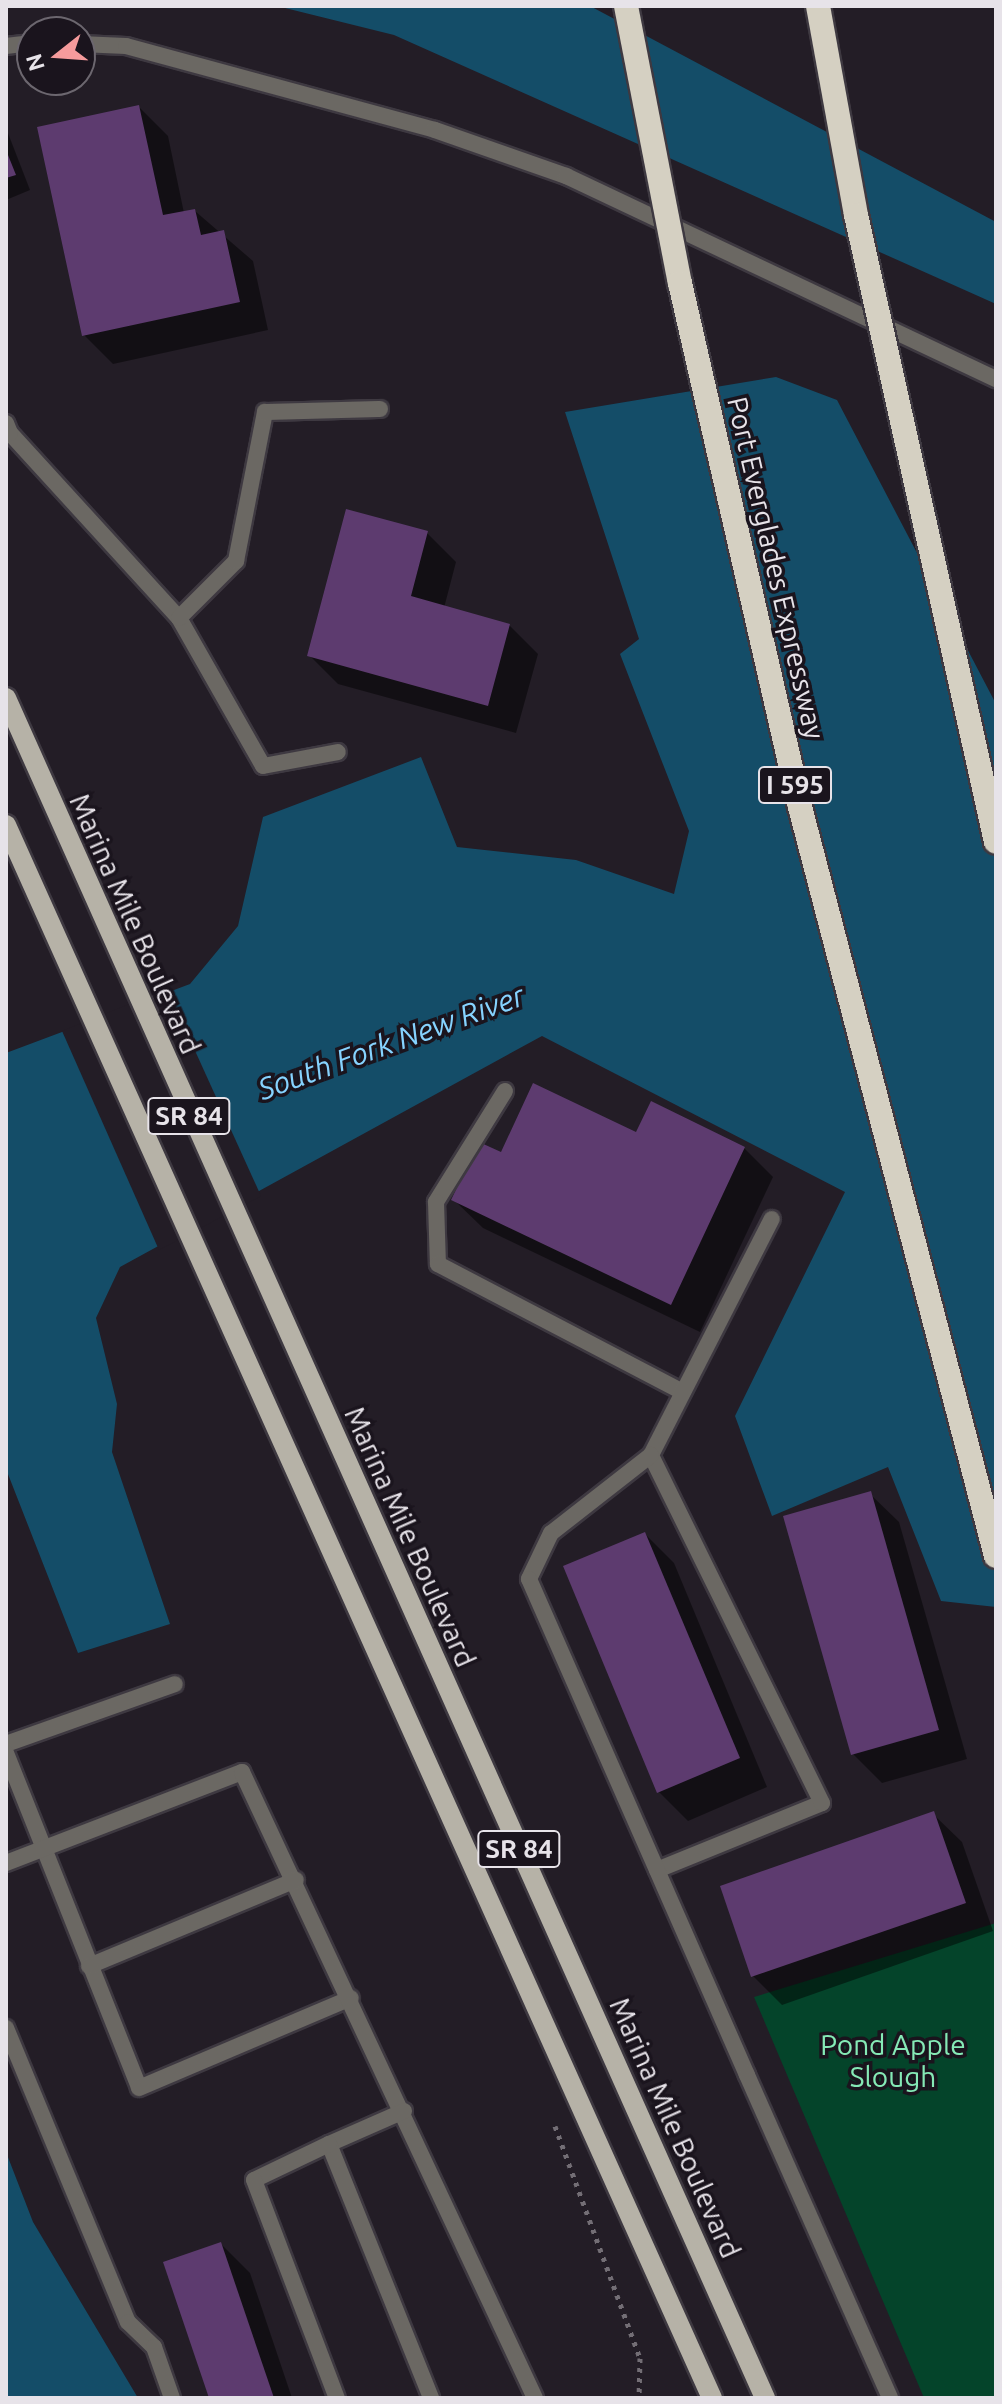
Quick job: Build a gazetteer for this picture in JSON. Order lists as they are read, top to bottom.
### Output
{
  "streets": {
    "highway": ["Port Everglades Expressway", "I 595"],
    "main road": ["Marina Mile Boulevard", "SR 84"]
  },
  "water": ["South Fork New River"],
  "parks": ["Pond Apple Slough"],
  "north": "left"
}
